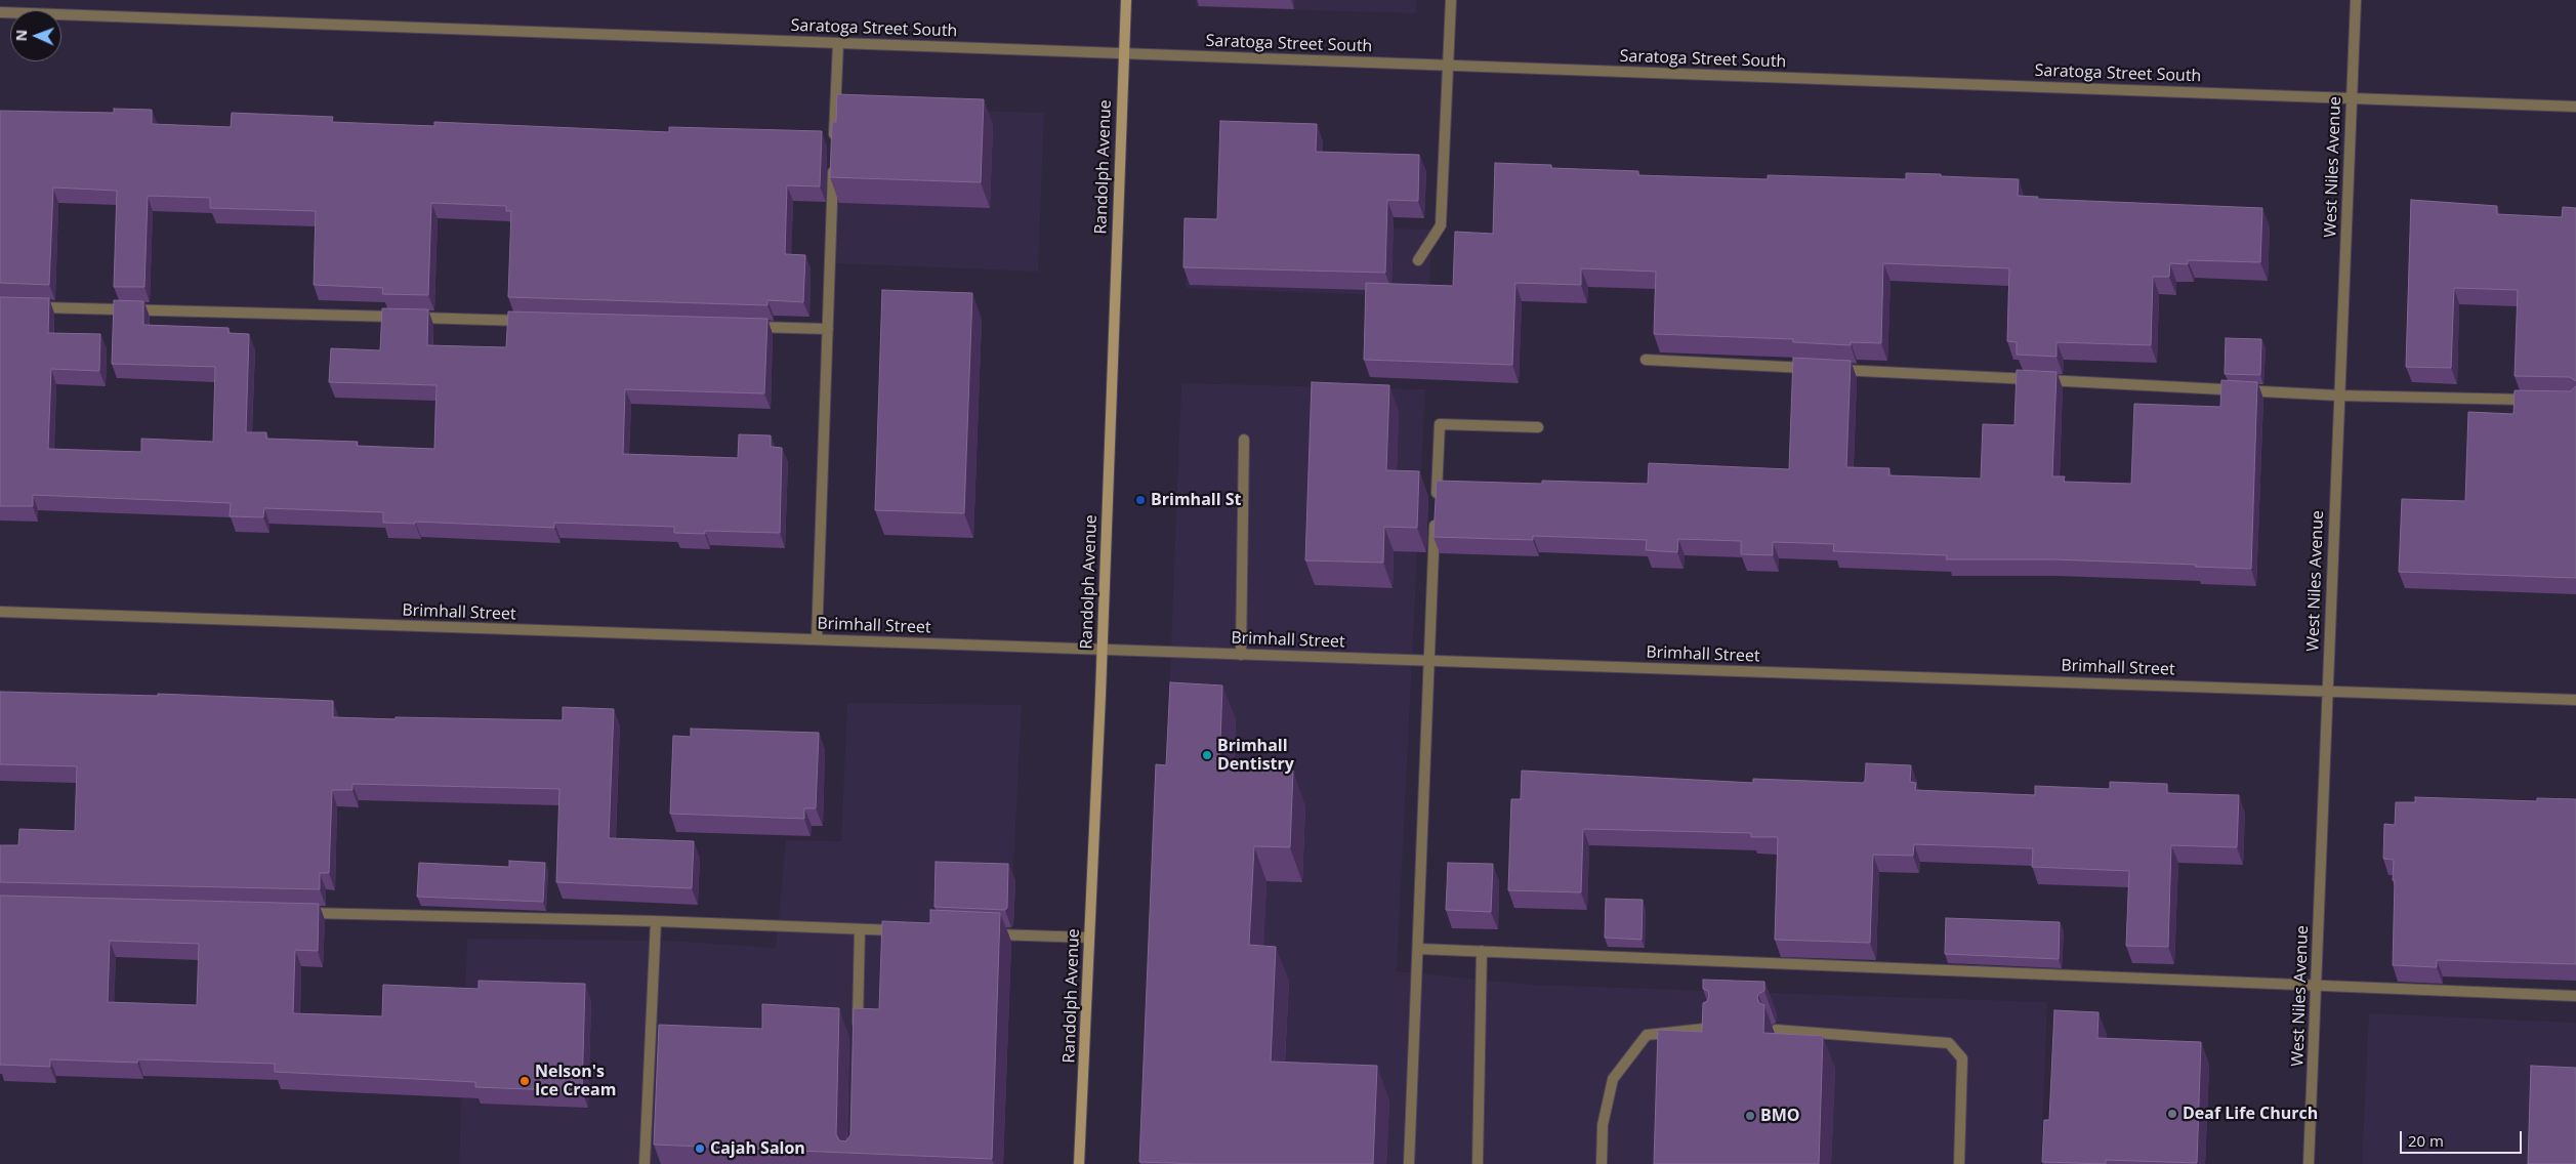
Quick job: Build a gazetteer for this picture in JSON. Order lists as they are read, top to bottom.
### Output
{
  "streets": {
    "main road": ["Randolph Avenue"],
    "street": ["Saratoga Street South", "West Niles Avenue", "Brimhall Street"]
  },
  "crossings": [
    ["Saratoga Street South", "Randolph Avenue"],
    ["Saratoga Street South", "West Niles Avenue"],
    ["Randolph Avenue", "Brimhall Street"],
    ["West Niles Avenue", "Brimhall Street"]
  ],
  "places": [
    "Brimhall St",
    "Brimhall Dentistry",
    "Nelson's Ice Cream",
    "Deaf Life Church",
    "BMO",
    "Cajah Salon"
  ],
  "scale_bar": "20 m",
  "north": "left"
}
